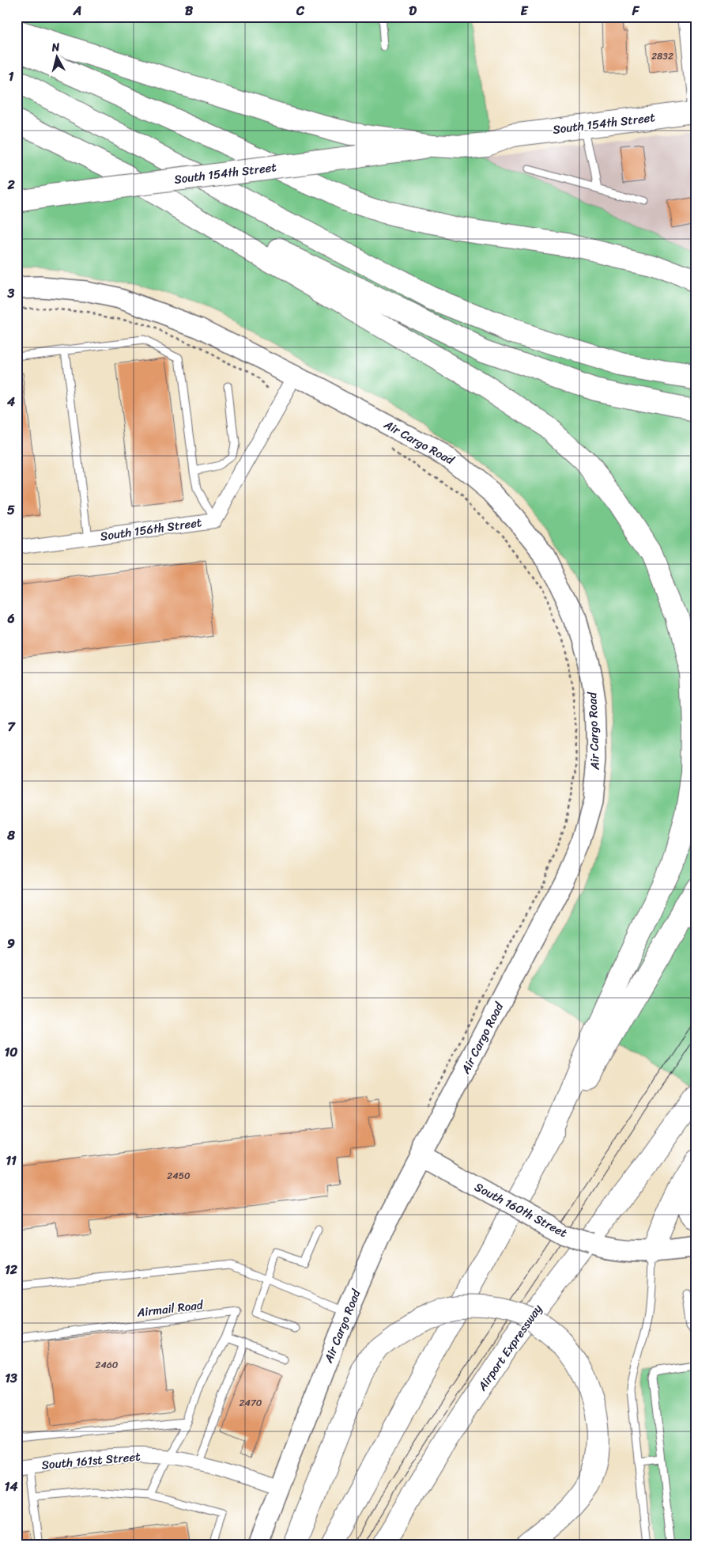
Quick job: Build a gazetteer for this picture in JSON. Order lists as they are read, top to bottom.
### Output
{
  "streets": {
    "main road": ["South 154th Street", "Airport Expressway"],
    "street": [
      "Air Cargo Road",
      "South 156th Street",
      "South 160th Street",
      "South 161st Street"
    ],
    "lane": ["Airmail Road"]
  },
  "crossings": [
    ["Air Cargo Road", "South 156th Street"],
    ["Air Cargo Road", "South 160th Street"],
    ["Air Cargo Road", "South 161st Street"]
  ],
  "house_numbers": [
    "2832",
    "2450",
    "2460",
    "2470"
  ],
  "north": "top",
  "grid": {
    "columns": [
      "A",
      "B",
      "C",
      "D",
      "E",
      "F"
    ],
    "rows": [
      "1",
      "2",
      "3",
      "4",
      "5",
      "6",
      "7",
      "8",
      "9",
      "10",
      "11",
      "12",
      "13",
      "14"
    ]
  }
}
